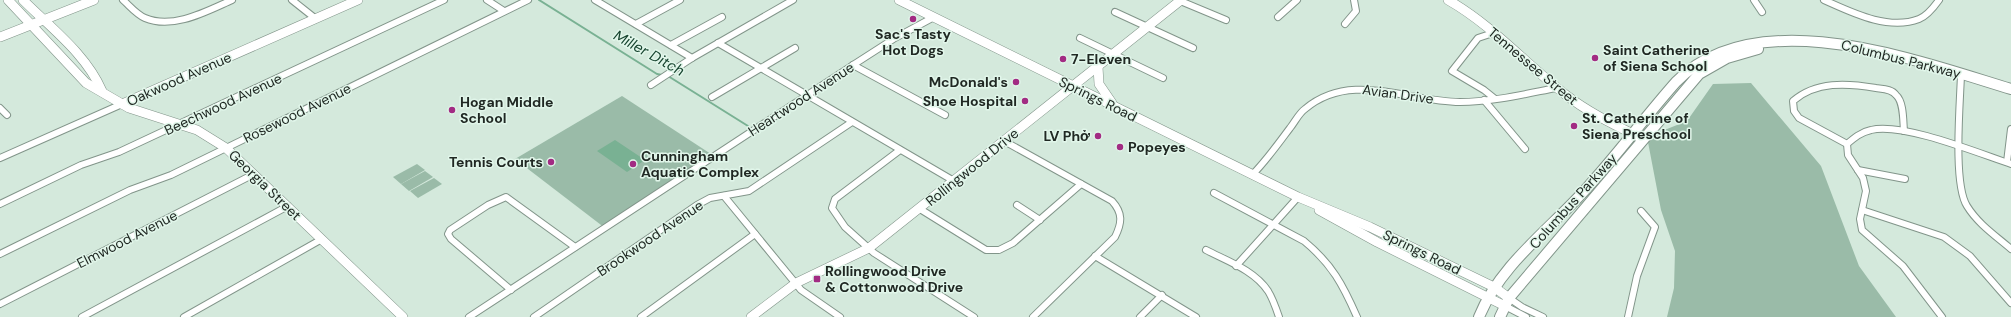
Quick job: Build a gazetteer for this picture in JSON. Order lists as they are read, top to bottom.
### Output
{
  "streets": {
    "main road": [
      "Columbus Parkway",
      "Tennessee Street",
      "Oakwood Avenue",
      "Springs Road",
      "Rollingwood Drive",
      "Georgia Street"
    ],
    "street": [
      "Avian Drive",
      "Heartwood Avenue",
      "Beechwood Avenue",
      "Rosewood Avenue",
      "Brookwood Avenue",
      "Elmwood Avenue"
    ]
  },
  "crossings": [
    ["Columbus Parkway", "Tennessee Street"],
    ["Columbus Parkway", "Springs Road"],
    ["Tennessee Street", "Avian Drive"],
    ["Oakwood Avenue", "Georgia Street"],
    ["Avian Drive", "Springs Road"],
    ["Heartwood Avenue", "Springs Road"],
    ["Springs Road", "Rollingwood Drive"],
    ["Beechwood Avenue", "Georgia Street"],
    ["Rosewood Avenue", "Georgia Street"],
    ["Georgia Street", "Elmwood Avenue"]
  ],
  "water": ["Miller Ditch"],
  "places": {
    "other": [
      "Sac's Tasty Hot Dogs",
      "Saint Catherine of Siena School",
      "7-Eleven",
      "McDonald's",
      "Shoe Hospital",
      "Hogan Middle School",
      "St. Catherine of Siena Preschool",
      "LV Phở",
      "Popeyes",
      "Tennis Courts",
      "Cunningham Aquatic Complex"
    ],
    "transit": ["Rollingwood Drive & Cottonwood Drive"]
  }
}
